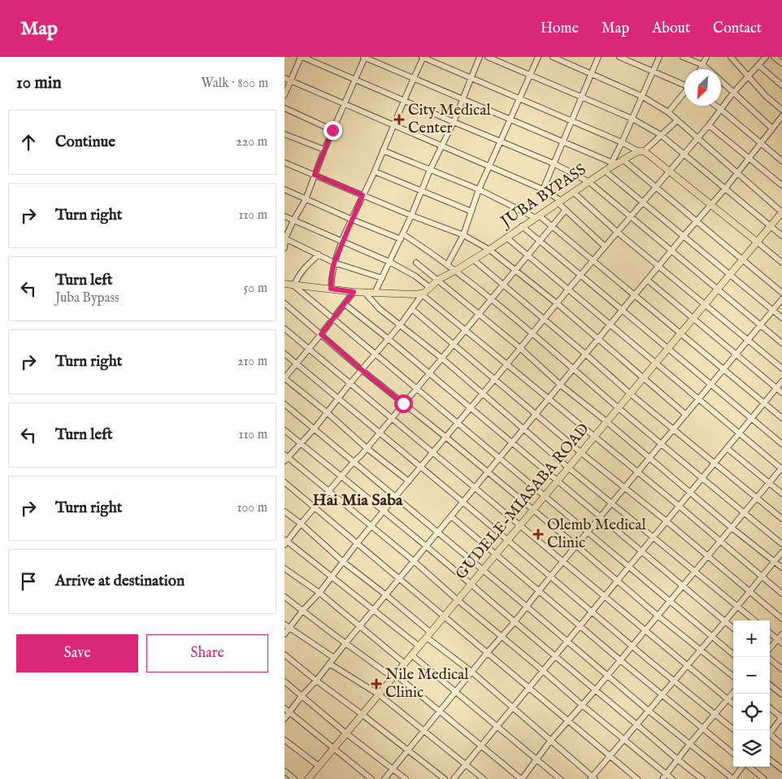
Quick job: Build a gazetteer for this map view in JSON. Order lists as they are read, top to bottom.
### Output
{
  "streets": {
    "main road": ["JUBA BYPASS", "GUDELE-MIASABA ROAD"]
  },
  "districts": ["Hai Mia Saba"],
  "places": {
    "health": ["City Medical Center", "Olemb Medical Clinic", "Nile Medical Clinic"]
  },
  "north": "bottom left",
  "page": {
    "header": "Map",
    "nav": [
      "Home",
      "Map",
      "About",
      "Contact"
    ],
    "heading": ["10 min", "Walk · 800 m"],
    "list": [
      ["Continue", "220 m"],
      ["Turn right", "110 m"],
      ["Turn left", "Juba Bypass", "50 m"],
      ["Turn right", "210 m"],
      ["Turn left", "110 m"],
      ["Turn right", "100 m"],
      "Arrive at destination"
    ],
    "map_buttons": ["+", "−"],
    "buttons": ["Save", "Share"]
  }
}
